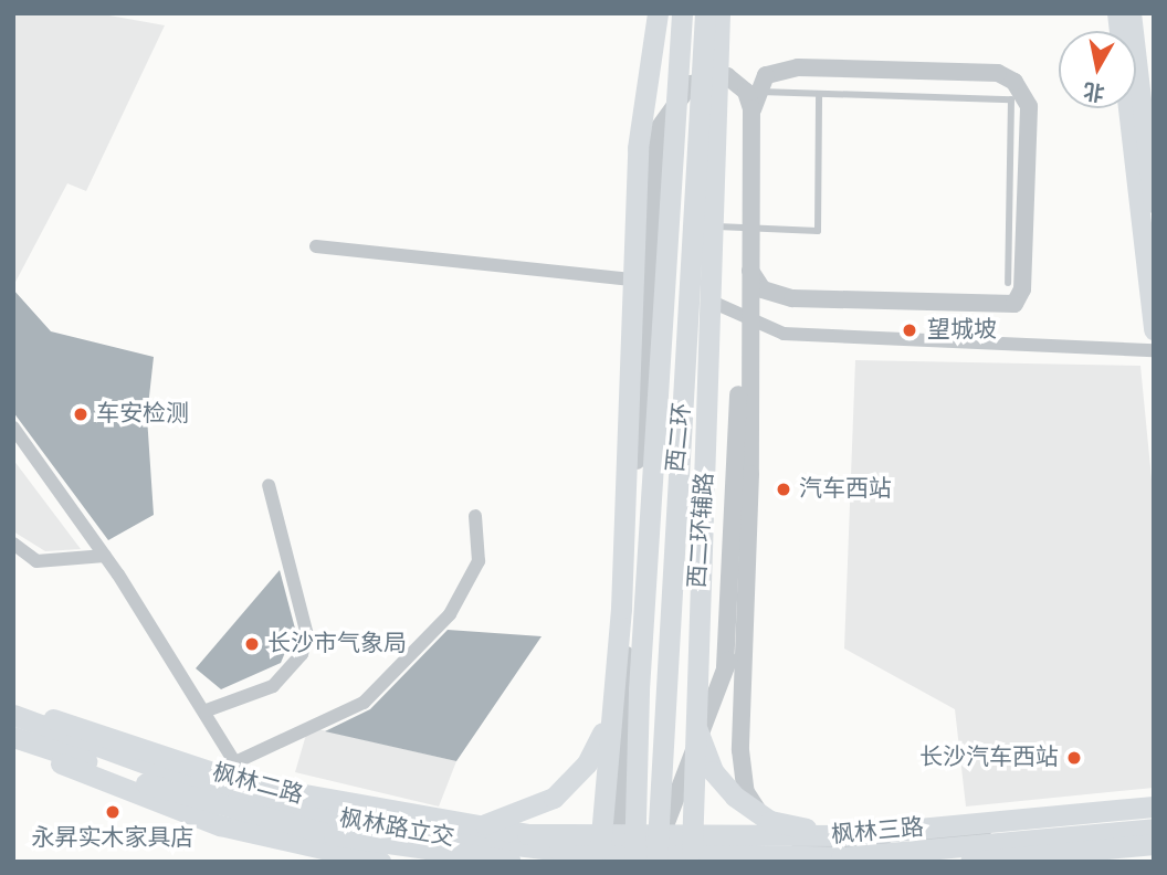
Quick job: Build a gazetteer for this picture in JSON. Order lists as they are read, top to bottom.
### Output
{
  "streets": {
    "main road": [
      "西二环",
      "西二环辅路",
      "枫林二路",
      "枫林路立交",
      "枫林三路"
    ]
  },
  "crossings": [
    ["西二环辅路", "枫林三路"],
    ["枫林二路", "枫林三路"]
  ],
  "places": [
    "望城坡",
    "车安检测",
    "汽车西站",
    "长沙市气象局",
    "长沙汽车西站",
    "永昇实木家具店"
  ],
  "north": "bottom"
}
